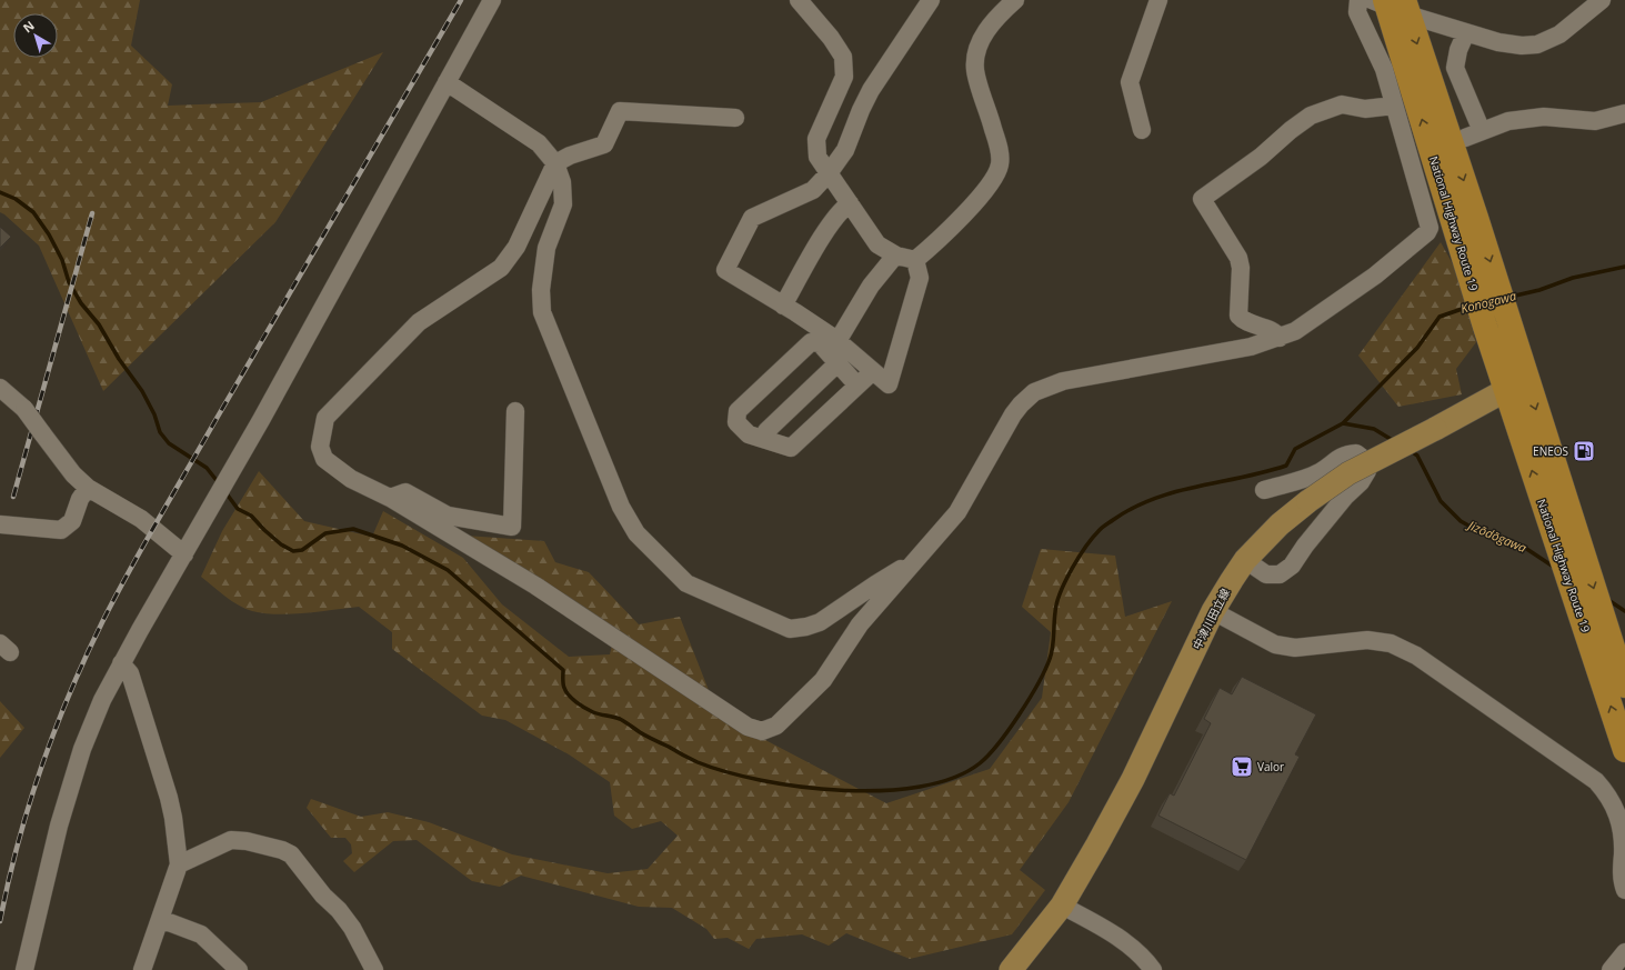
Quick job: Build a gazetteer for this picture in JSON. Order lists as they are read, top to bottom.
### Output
{
  "streets": {
    "highway": ["National Highway Route 19"],
    "main road": ["中津川田立線"]
  },
  "crossings": [
    ["National Highway Route 19", "中津川田立線"]
  ],
  "water": ["Konogawa", "Jizōdōgawa"],
  "places": {
    "fuel station": ["ENEOS"],
    "supermarket": ["Valor"]
  },
  "north": "top left"
}
